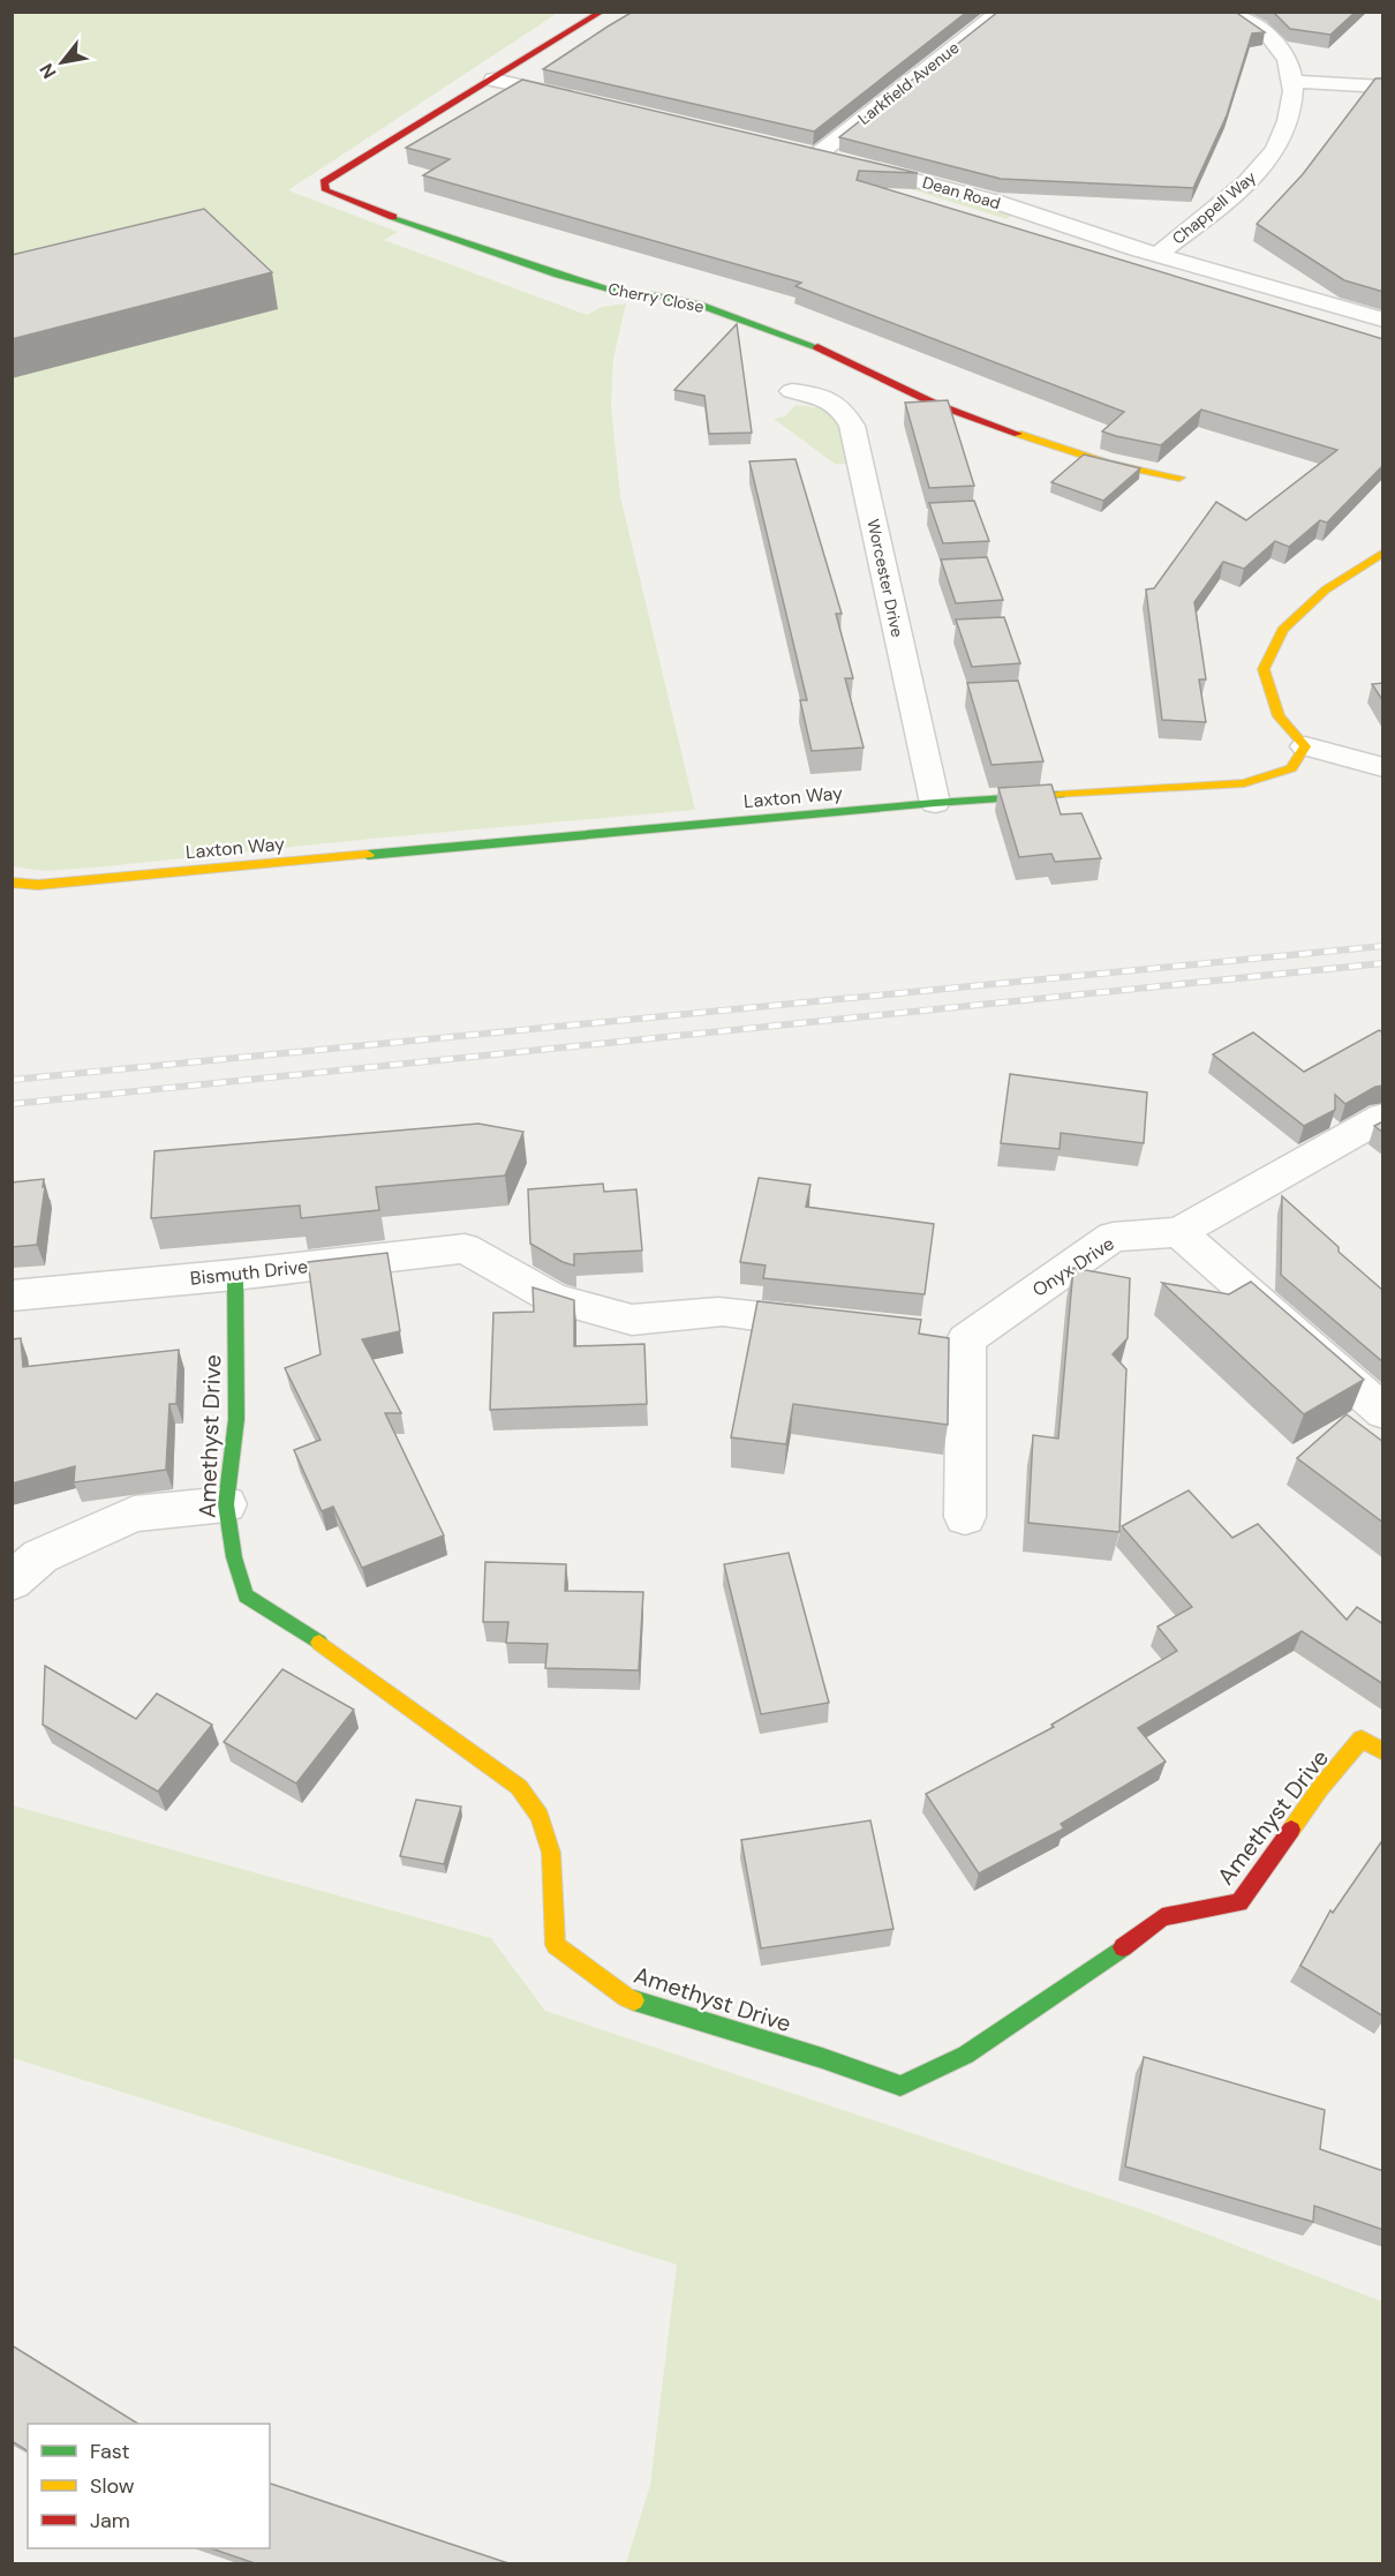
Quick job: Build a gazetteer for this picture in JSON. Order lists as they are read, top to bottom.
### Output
{
  "streets": {
    "street": [
      "Larkfield Avenue",
      "Dean Road",
      "Chappell Way",
      "Cherry Close",
      "Worcester Drive",
      "Laxton Way",
      "Onyx Drive",
      "Bismuth Drive",
      "Amethyst Drive"
    ]
  },
  "crossings": [
    ["Larkfield Avenue", "Dean Road"],
    ["Dean Road", "Chappell Way"],
    ["Worcester Drive", "Laxton Way"],
    ["Bismuth Drive", "Amethyst Drive"]
  ],
  "legend": ["Fast", "Slow", "Jam"],
  "north": "bottom left"
}
